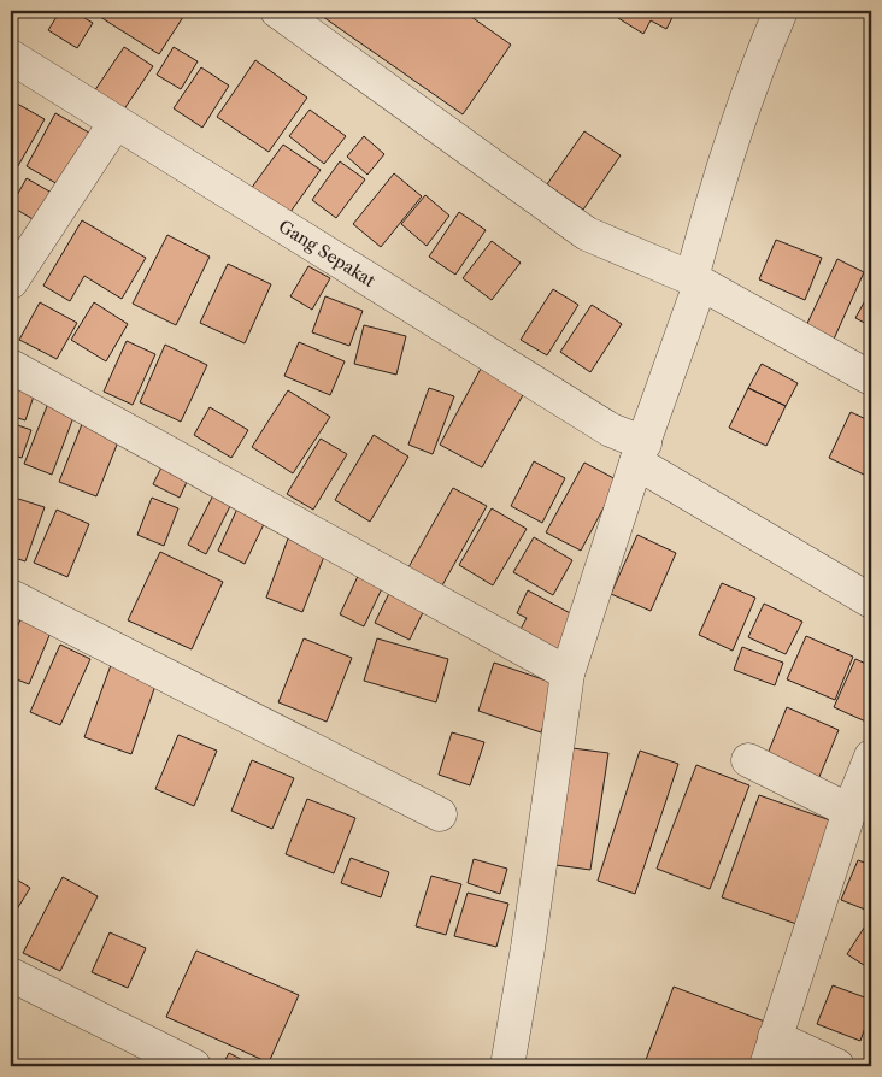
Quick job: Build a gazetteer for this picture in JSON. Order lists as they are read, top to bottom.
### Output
{
  "streets": {
    "street": ["Gang Sepakat"]
  }
}
